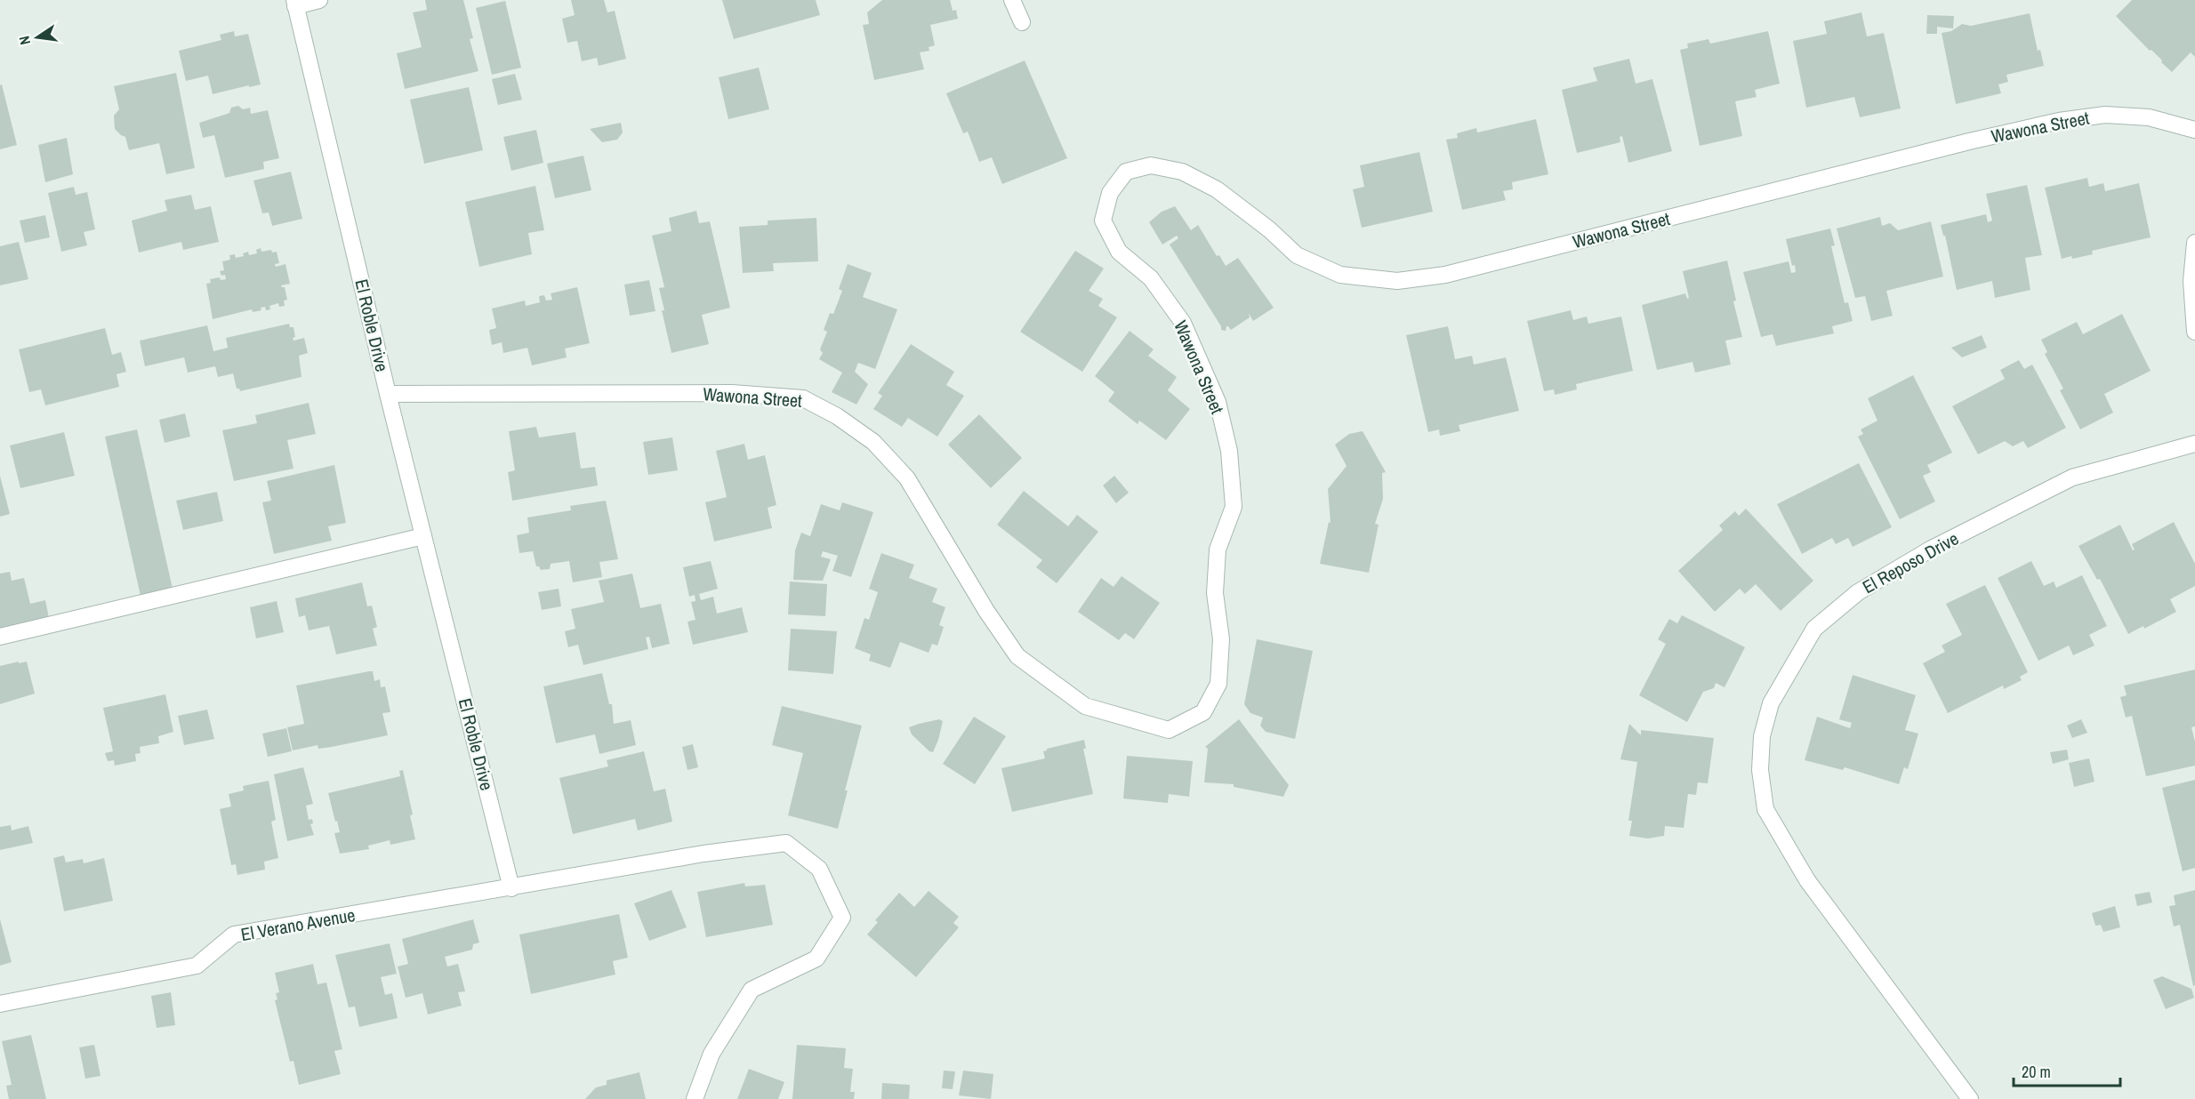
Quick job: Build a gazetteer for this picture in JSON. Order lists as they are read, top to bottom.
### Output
{
  "streets": {
    "street": [
      "Wawona Street",
      "El Roble Drive",
      "El Reposo Drive",
      "El Verano Avenue"
    ]
  },
  "crossings": [
    ["Wawona Street", "El Roble Drive"],
    ["El Roble Drive", "El Verano Avenue"]
  ],
  "scale_bar": "20 m",
  "north": "left"
}
